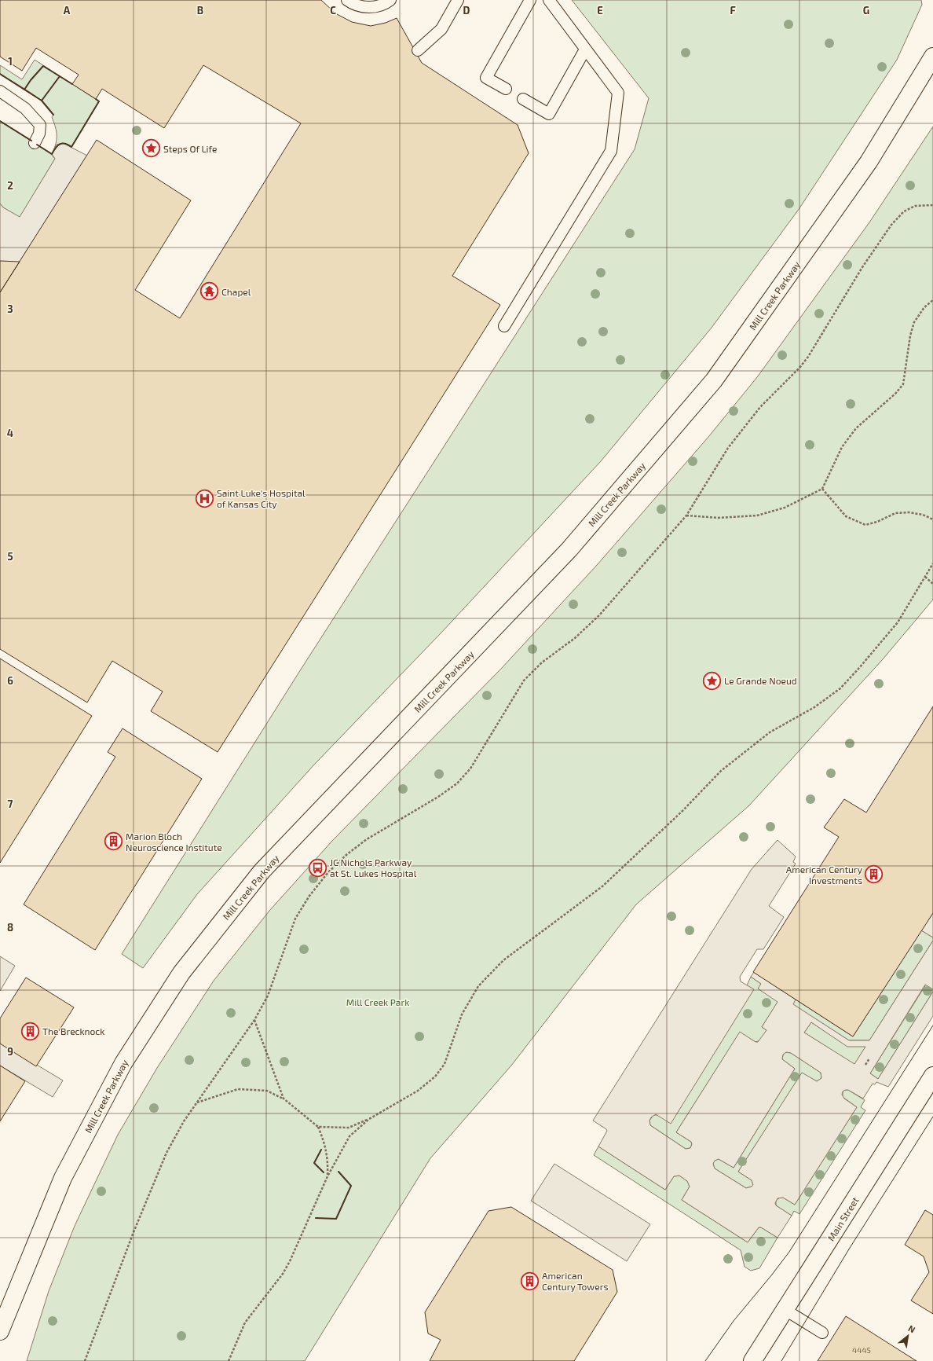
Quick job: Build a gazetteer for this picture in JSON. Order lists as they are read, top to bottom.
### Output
{
  "streets": {
    "main road": ["Mill Creek Parkway", "Main Street"]
  },
  "parks": ["Mill Creek Park"],
  "places": {
    "place": ["Steps Of Life", "Le Grande Noeud"],
    "temple": ["Chapel"],
    "hospital": ["Saint Luke's Hospital of Kansas City"],
    "building": [
      "Marion Bloch Neuroscience Institute",
      "American Century Investments",
      "The Brecknock",
      "American Century Towers"
    ],
    "bus stop": ["JC Nichols Parkway at St. Lukes Hospital"]
  },
  "house_numbers": ["4445"],
  "north": "top right",
  "grid": {
    "columns": [
      "A",
      "B",
      "C",
      "D",
      "E",
      "F",
      "G"
    ],
    "rows": [
      "1",
      "2",
      "3",
      "4",
      "5",
      "6",
      "7",
      "8",
      "9"
    ]
  }
}
